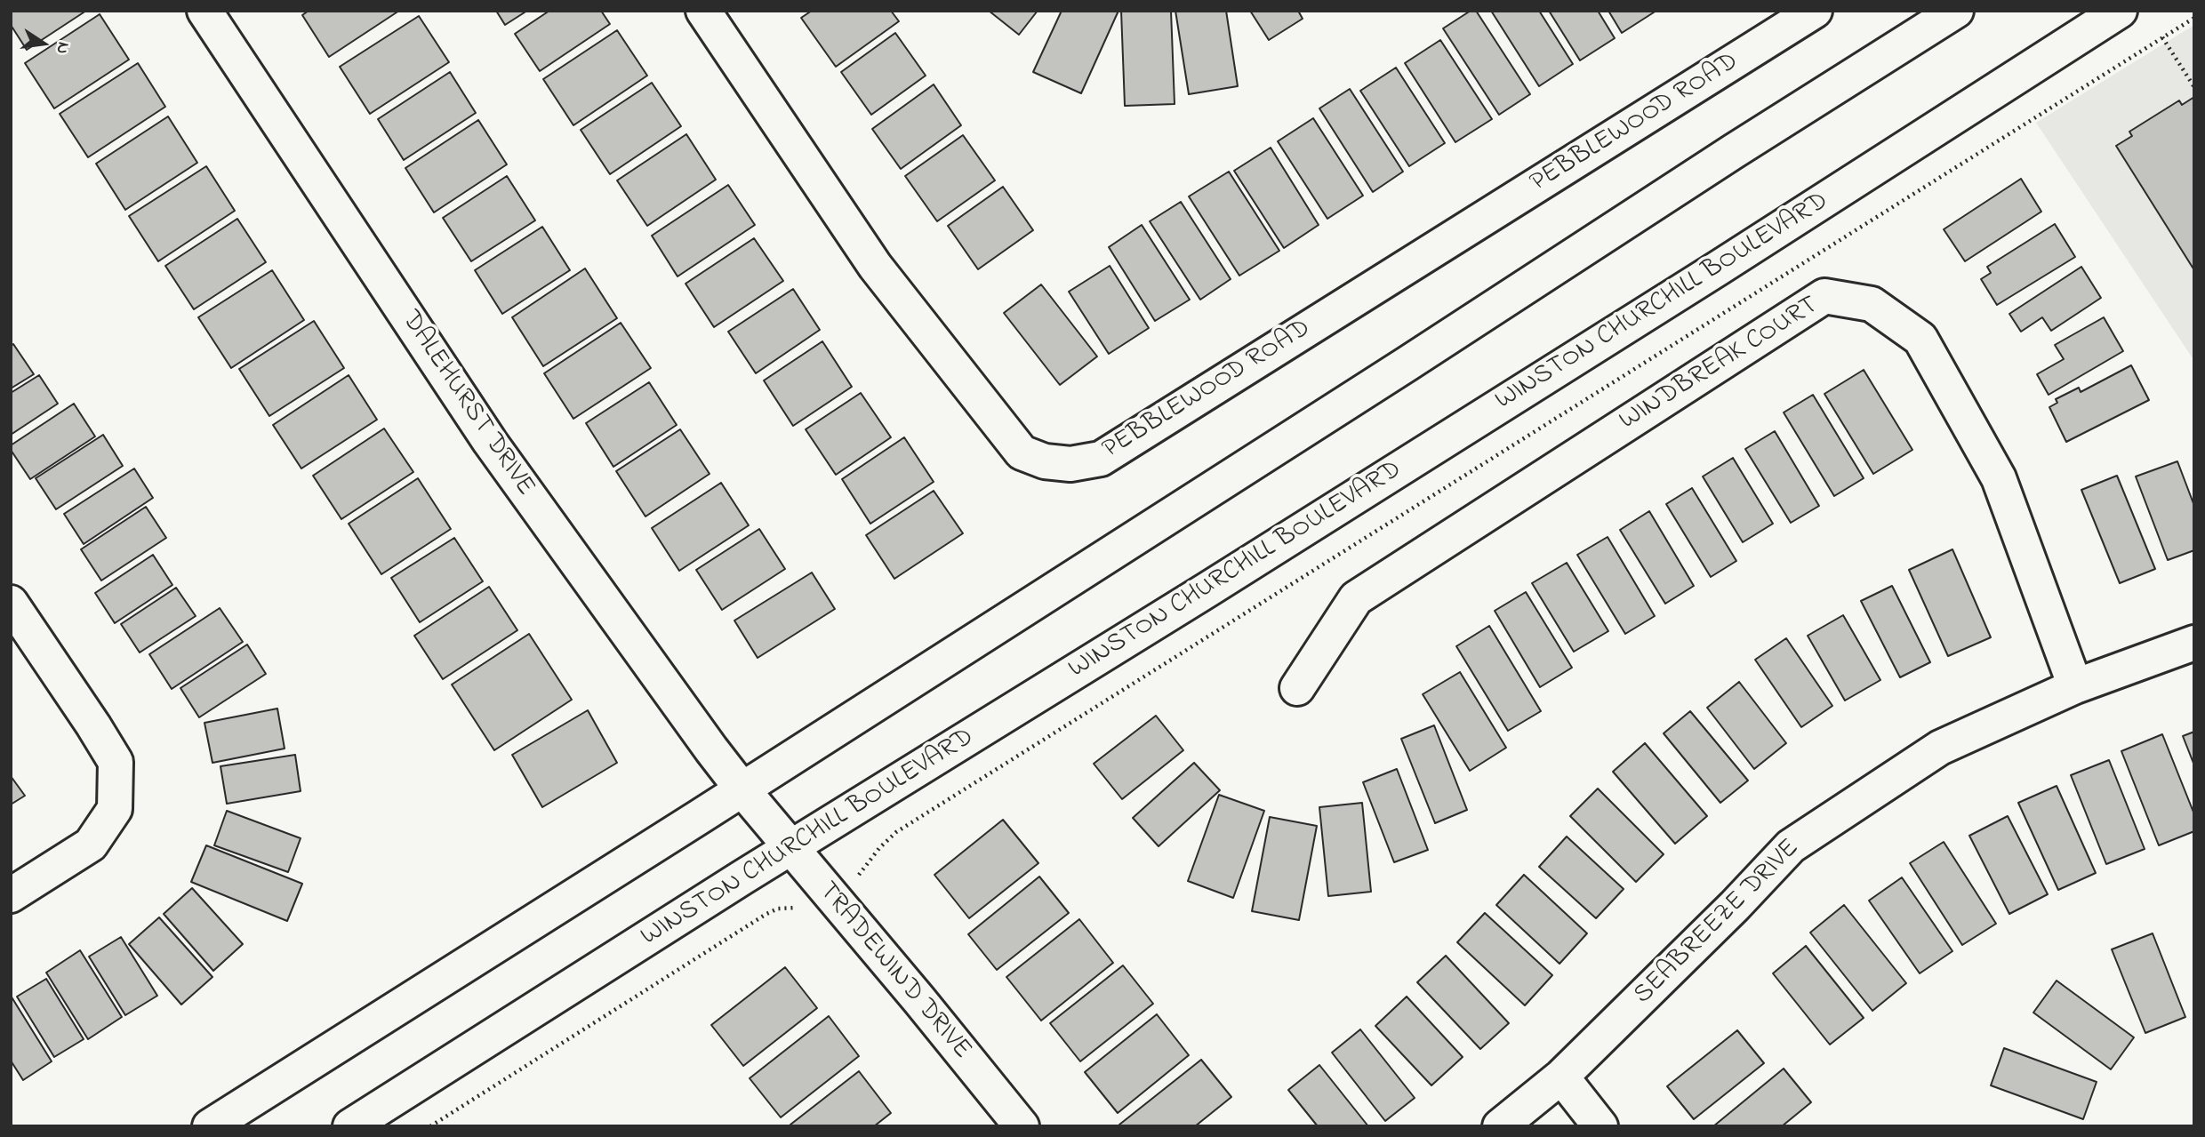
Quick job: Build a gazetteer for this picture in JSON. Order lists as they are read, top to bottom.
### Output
{
  "streets": {
    "street": [
      "PEBBLEWOOD ROAD",
      "WINSTON CHURCHILL BOULEVARD",
      "WINDBREAK COURT",
      "DALEHURST DRIVE",
      "SEABREEZE DRIVE",
      "TRADEWIND DRIVE"
    ]
  },
  "crossings": [
    ["WINSTON CHURCHILL BOULEVARD", "TRADEWIND DRIVE"],
    ["WINDBREAK COURT", "SEABREEZE DRIVE"],
    ["DALEHURST DRIVE", "TRADEWIND DRIVE"]
  ],
  "north": "right"
}
